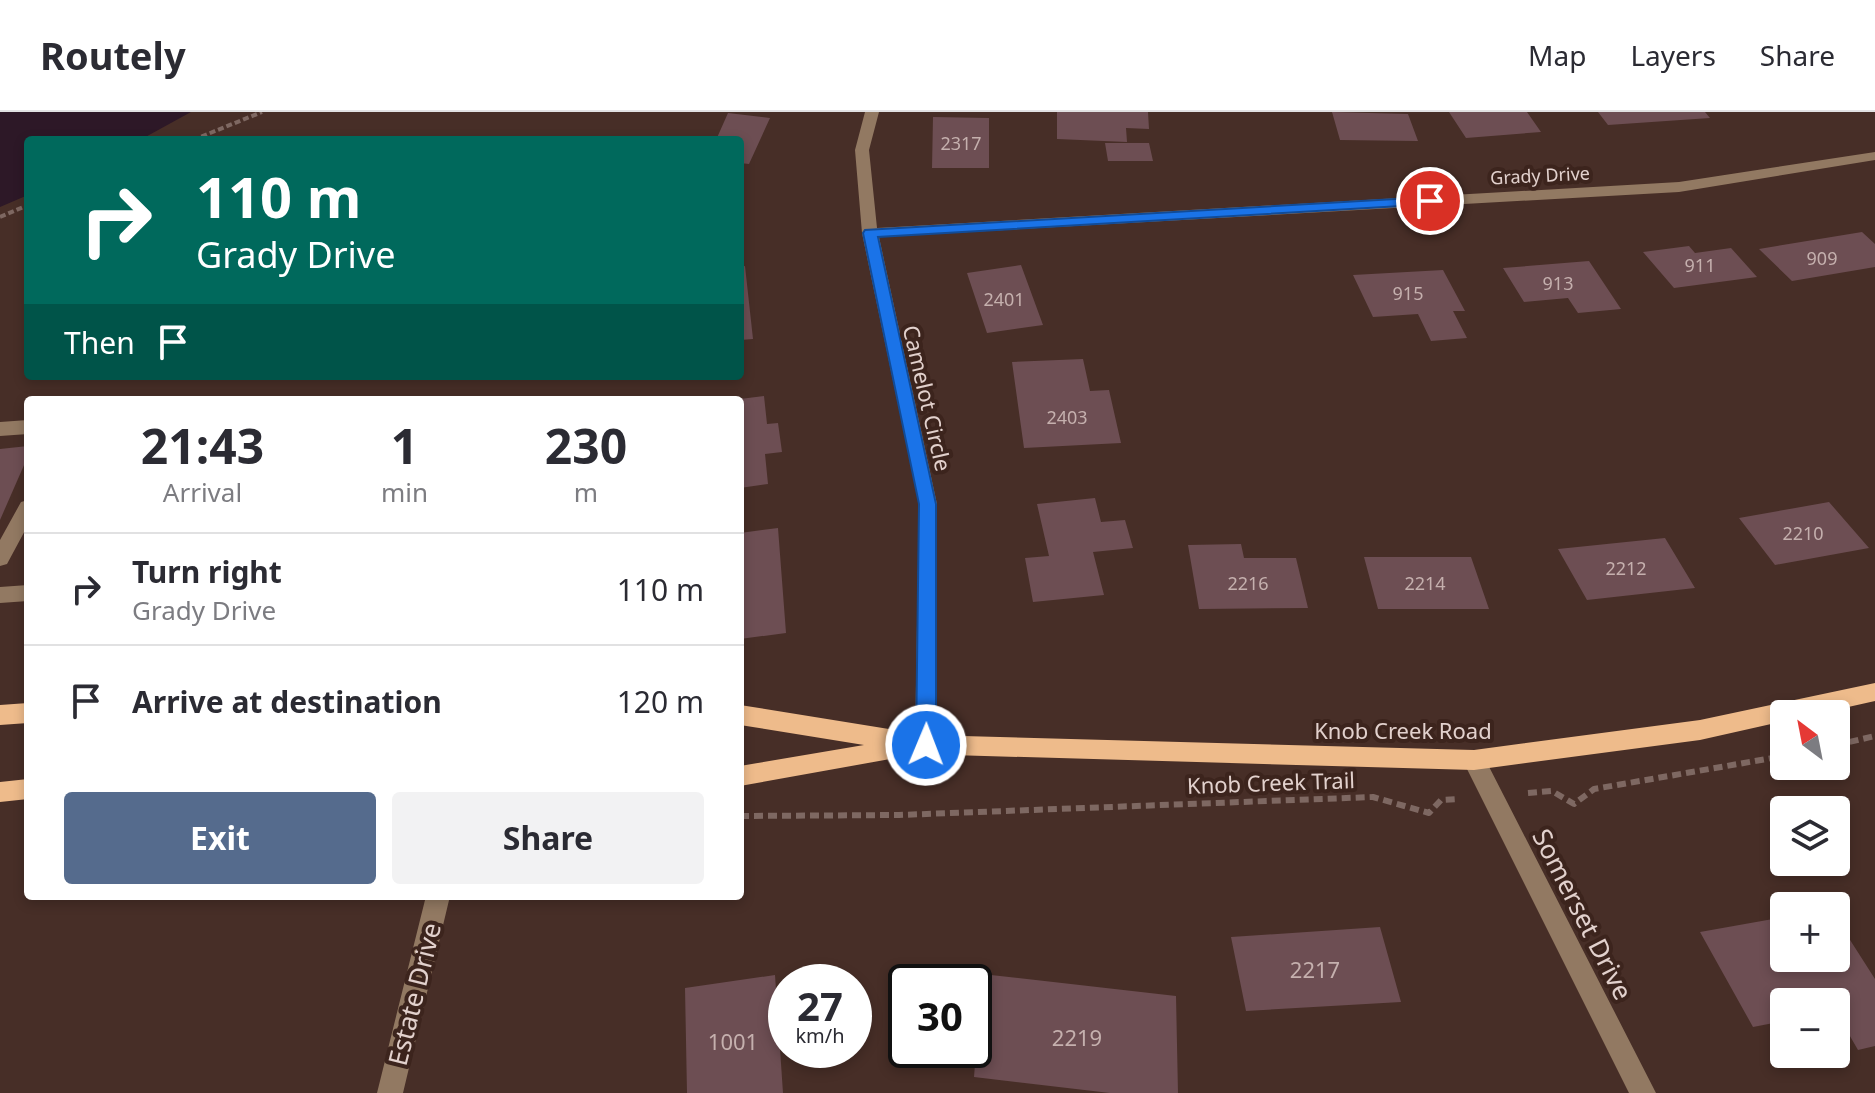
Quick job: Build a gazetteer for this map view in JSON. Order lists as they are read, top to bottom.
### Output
{
  "streets": {
    "main road": ["Knob Creek Road"],
    "street": [
      "Grady Drive",
      "Camelot Circle",
      "Somerset Drive",
      "Estate Drive"
    ],
    "path": ["Knob Creek Trail"]
  },
  "crossings": [
    ["Grady Drive", "Camelot Circle"],
    ["Camelot Circle", "Knob Creek Road"],
    ["Knob Creek Road", "Somerset Drive"],
    ["Knob Creek Trail", "Somerset Drive"]
  ],
  "house_numbers": [
    "2317",
    "909",
    "911",
    "913",
    "915",
    "2401",
    "2403",
    "2210",
    "2212",
    "2216",
    "2214",
    "2217",
    "2219",
    "1001"
  ],
  "north": "top left",
  "page": {
    "header": "Routely",
    "nav": ["Map", "Layers", "Share"],
    "turn": ["110 m", "Grady Drive"],
    "then": "Then",
    "eta": [
      "21:43",
      "Arrival",
      "1",
      "min",
      "230",
      "m"
    ],
    "list": [
      {
        "name": "Turn right",
        "note": "Grady Drive",
        "value": "110 m"
      },
      {
        "name": "Arrive at destination",
        "value": "120 m"
      }
    ],
    "map_buttons": ["+", "−"],
    "buttons": ["Exit", "Share"],
    "speed": "27 km/h",
    "limit": "30"
  }
}
